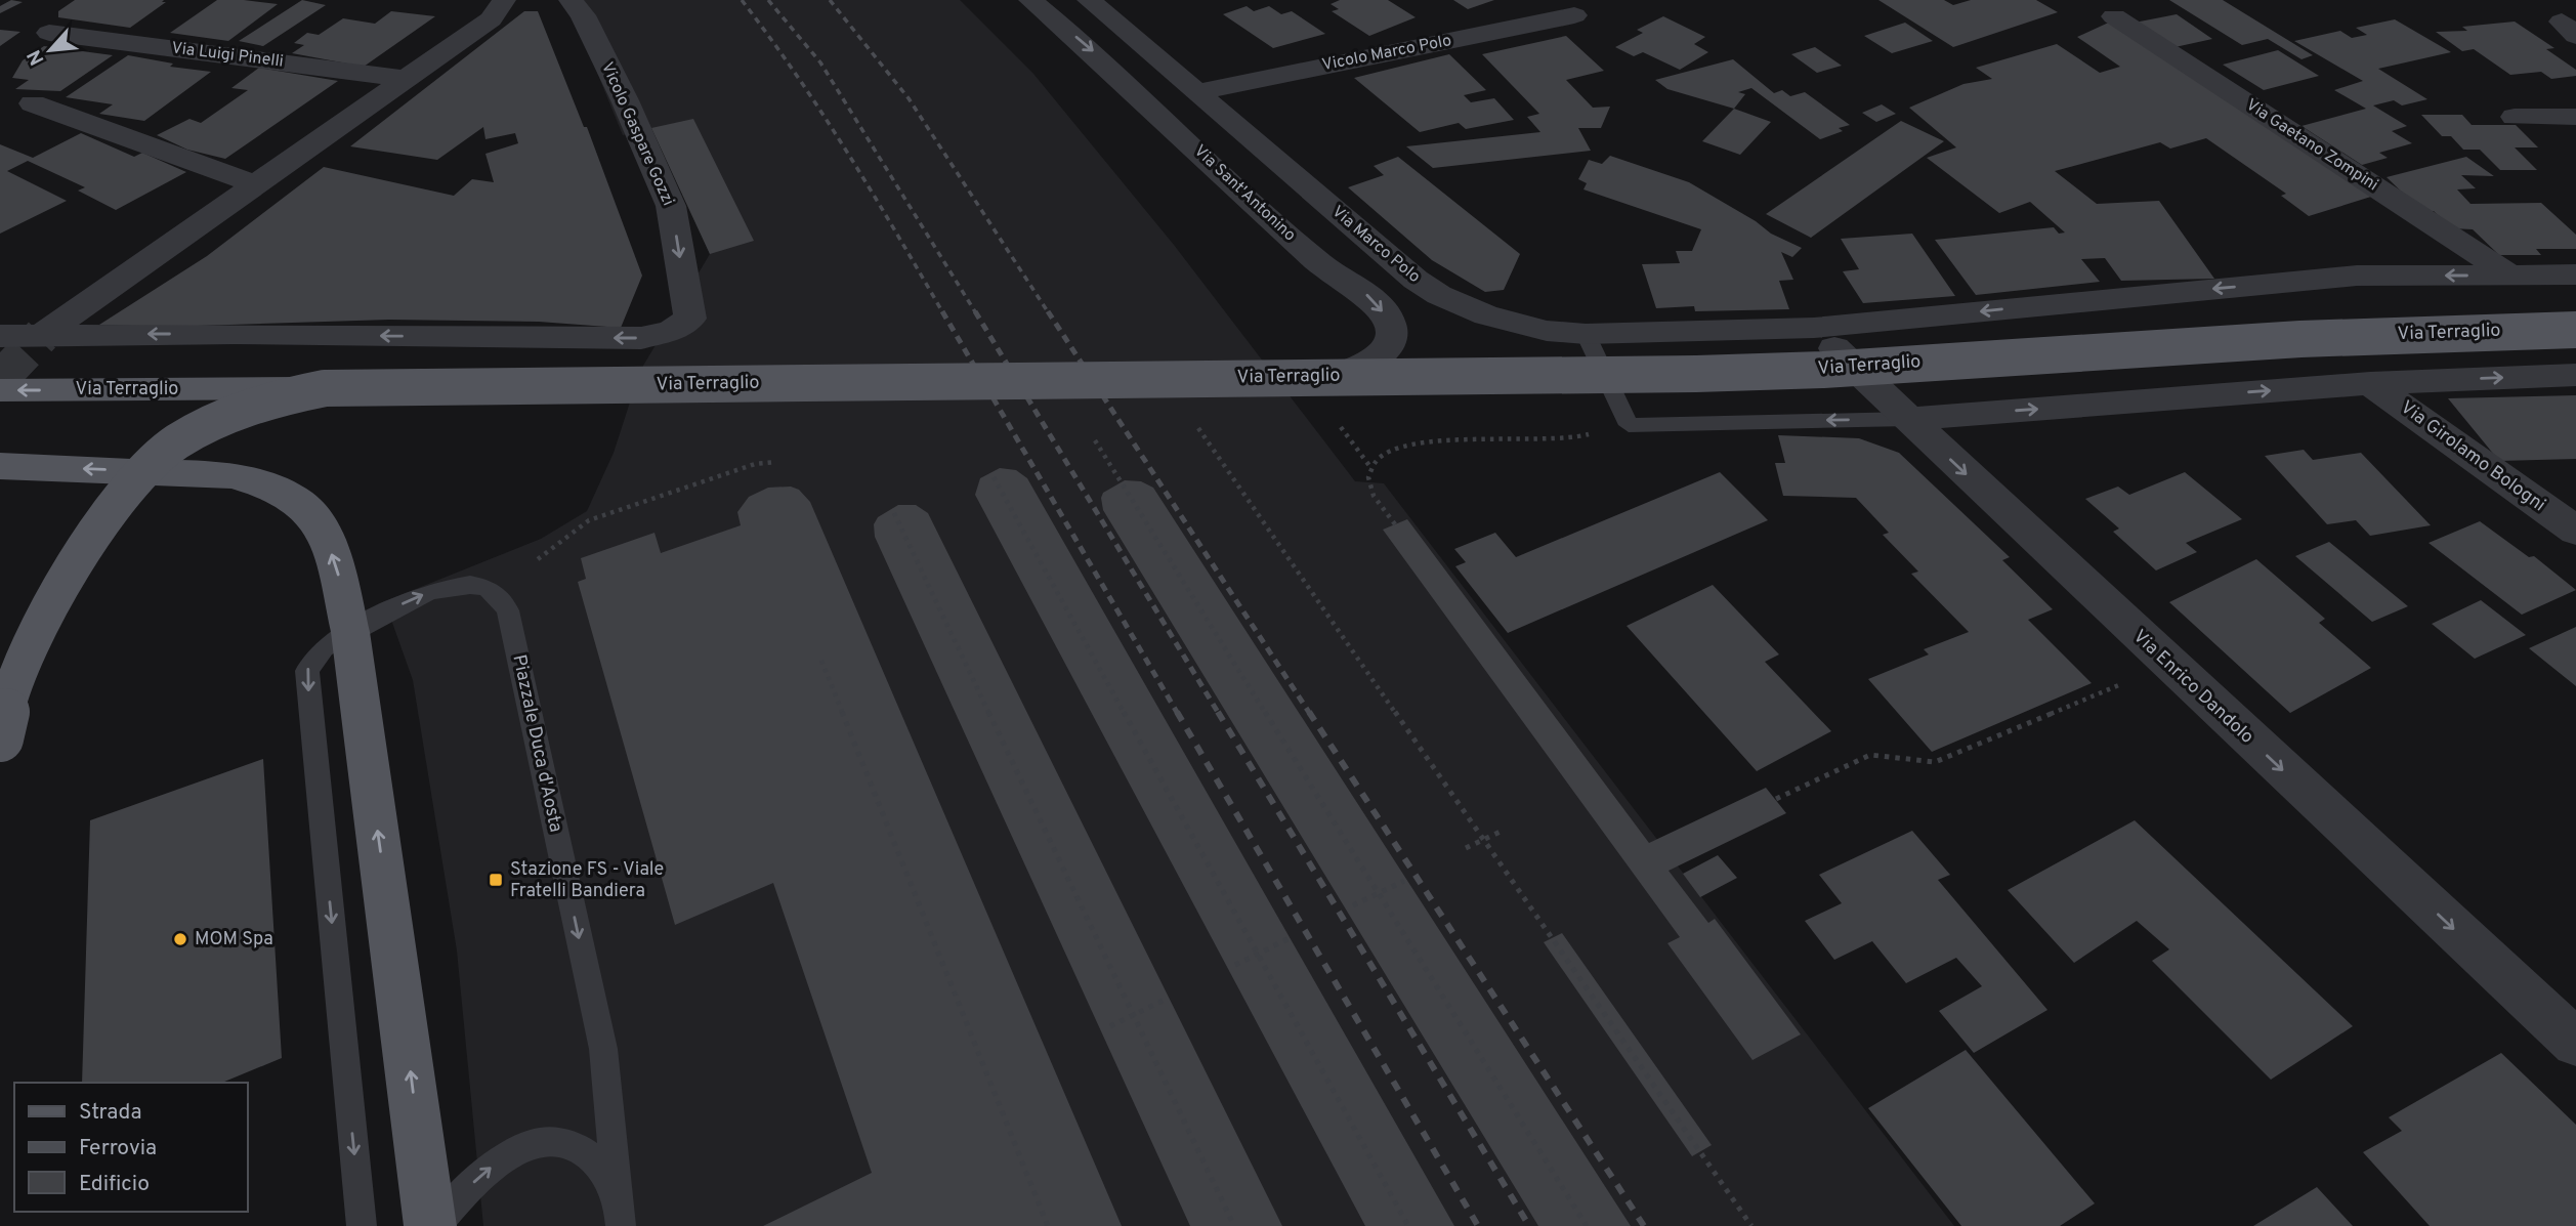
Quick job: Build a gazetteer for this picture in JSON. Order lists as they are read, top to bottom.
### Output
{
  "streets": {
    "main road": ["Via Terraglio", "Piazzale Duca d'Aosta"],
    "street": [
      "Vicolo Marco Polo",
      "Via Luigi Pinelli",
      "Vicolo Gaspare Gozzi",
      "Via Gaetano Zompini",
      "Via Sant'Antonino",
      "Via Marco Polo",
      "Via Girolamo Bologni",
      "Via Enrico Dandolo"
    ]
  },
  "crossings": [
    ["Vicolo Marco Polo", "Via Marco Polo"],
    ["Via Sant'Antonino", "Via Terraglio"],
    ["Via Marco Polo", "Via Enrico Dandolo"]
  ],
  "one_way": ["Via Sant'Antonino", "Via Enrico Dandolo"],
  "places": {
    "transit": ["Stazione FS - Viale Fratelli Bandiera"],
    "other": ["MOM Spa"]
  },
  "legend": ["Strada", "Ferrovia", "Edificio"],
  "north": "bottom left"
}
